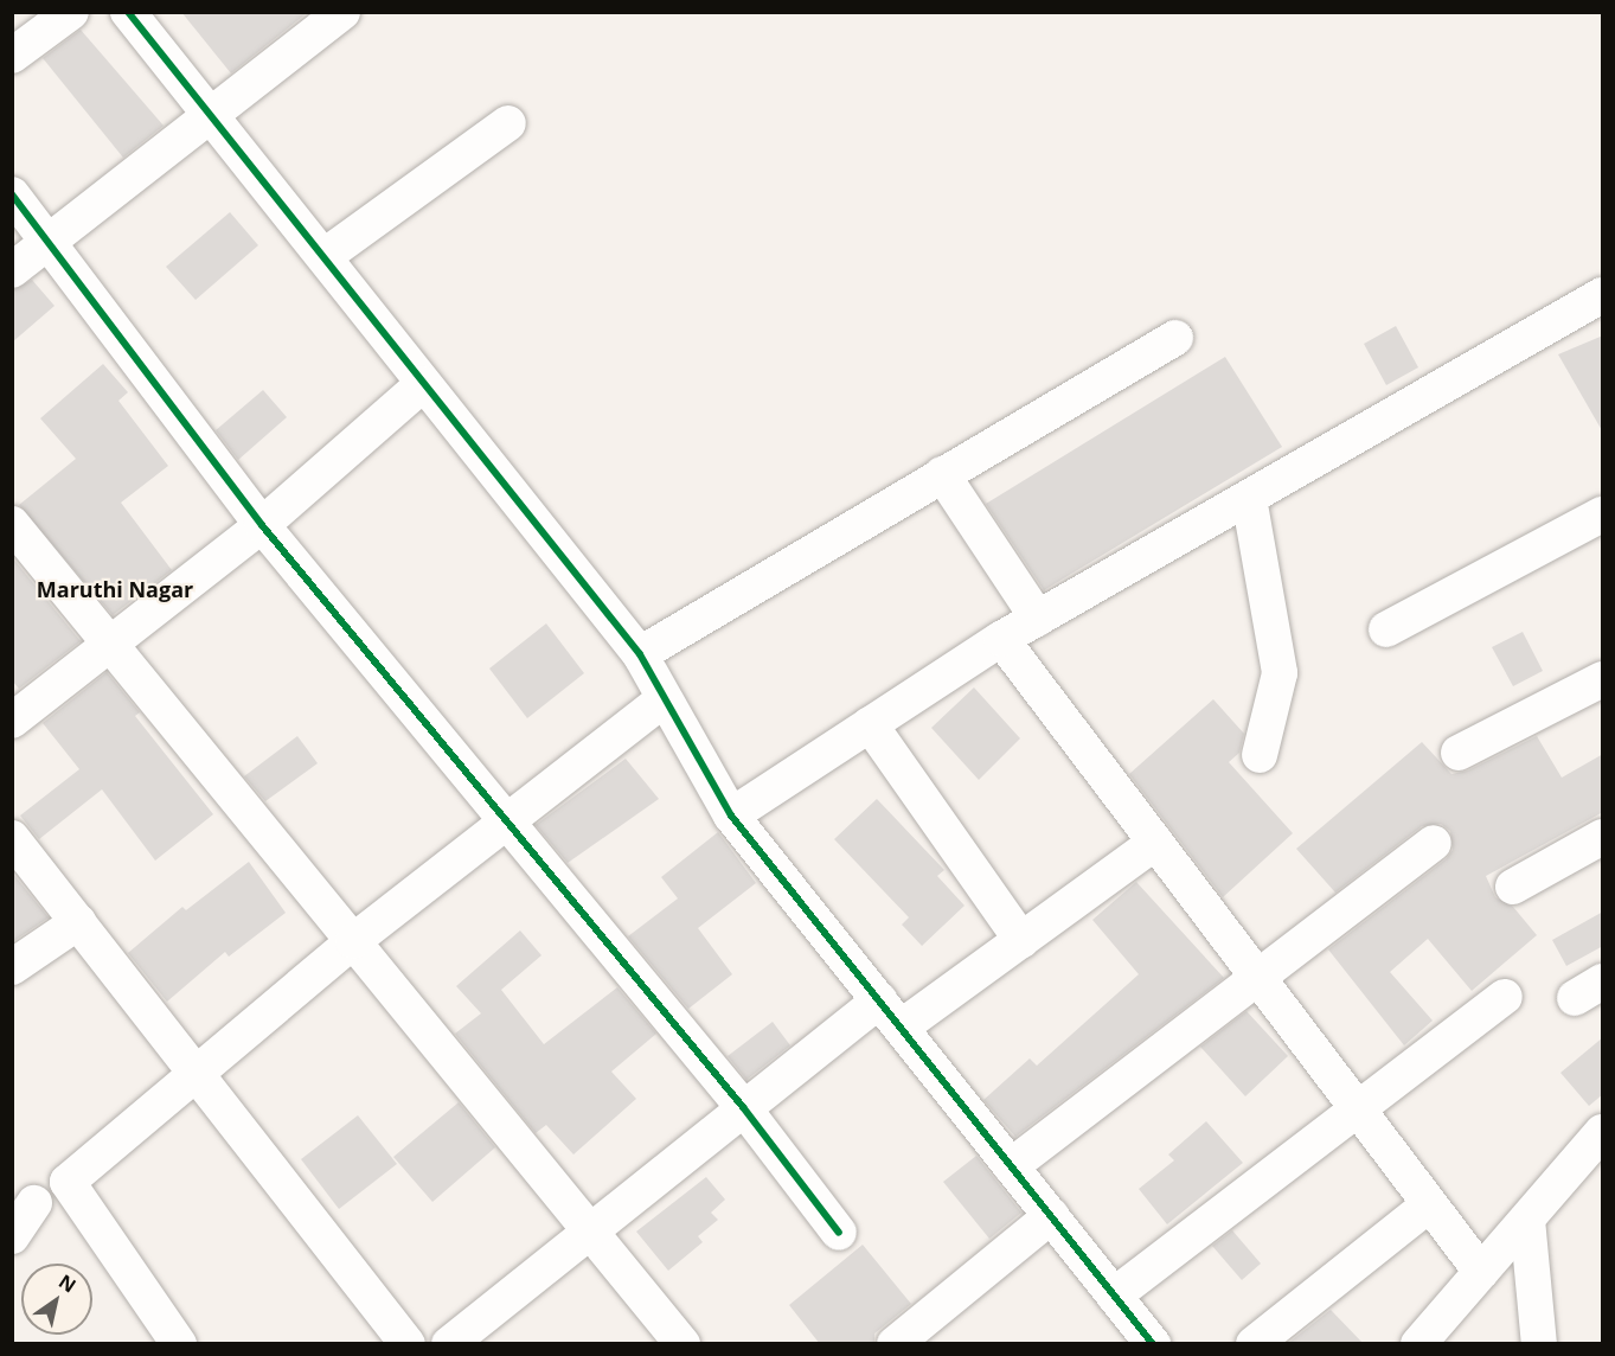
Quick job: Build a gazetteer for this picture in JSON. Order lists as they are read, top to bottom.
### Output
{
  "districts": ["Maruthi Nagar"],
  "north": "top right"
}
